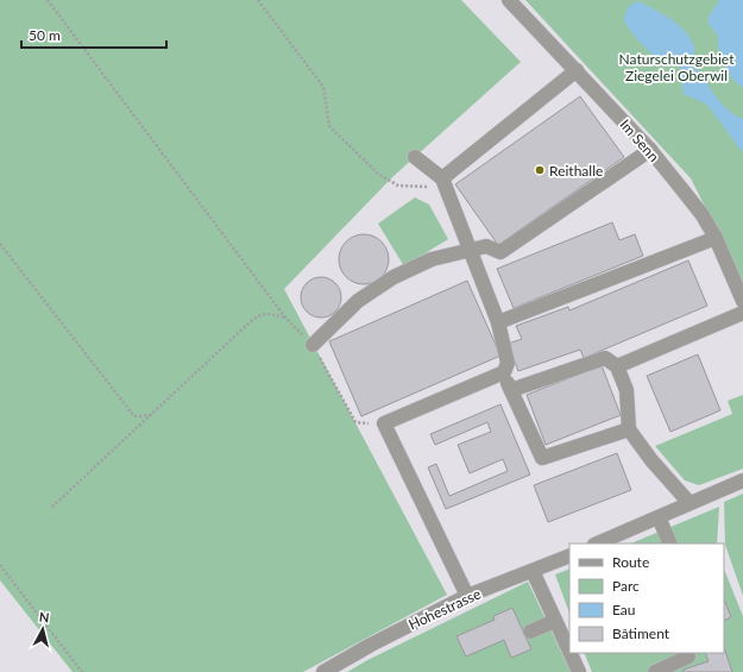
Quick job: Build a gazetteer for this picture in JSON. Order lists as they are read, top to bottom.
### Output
{
  "streets": {
    "street": ["Im Senn", "Hohestrasse"]
  },
  "parks": ["Naturschutzgebiet Ziegelei Oberwil"],
  "places": ["Reithalle"],
  "legend": [
    "Route",
    "Parc",
    "Eau",
    "Bâtiment"
  ],
  "scale_bar": "50 m",
  "north": "top"
}
